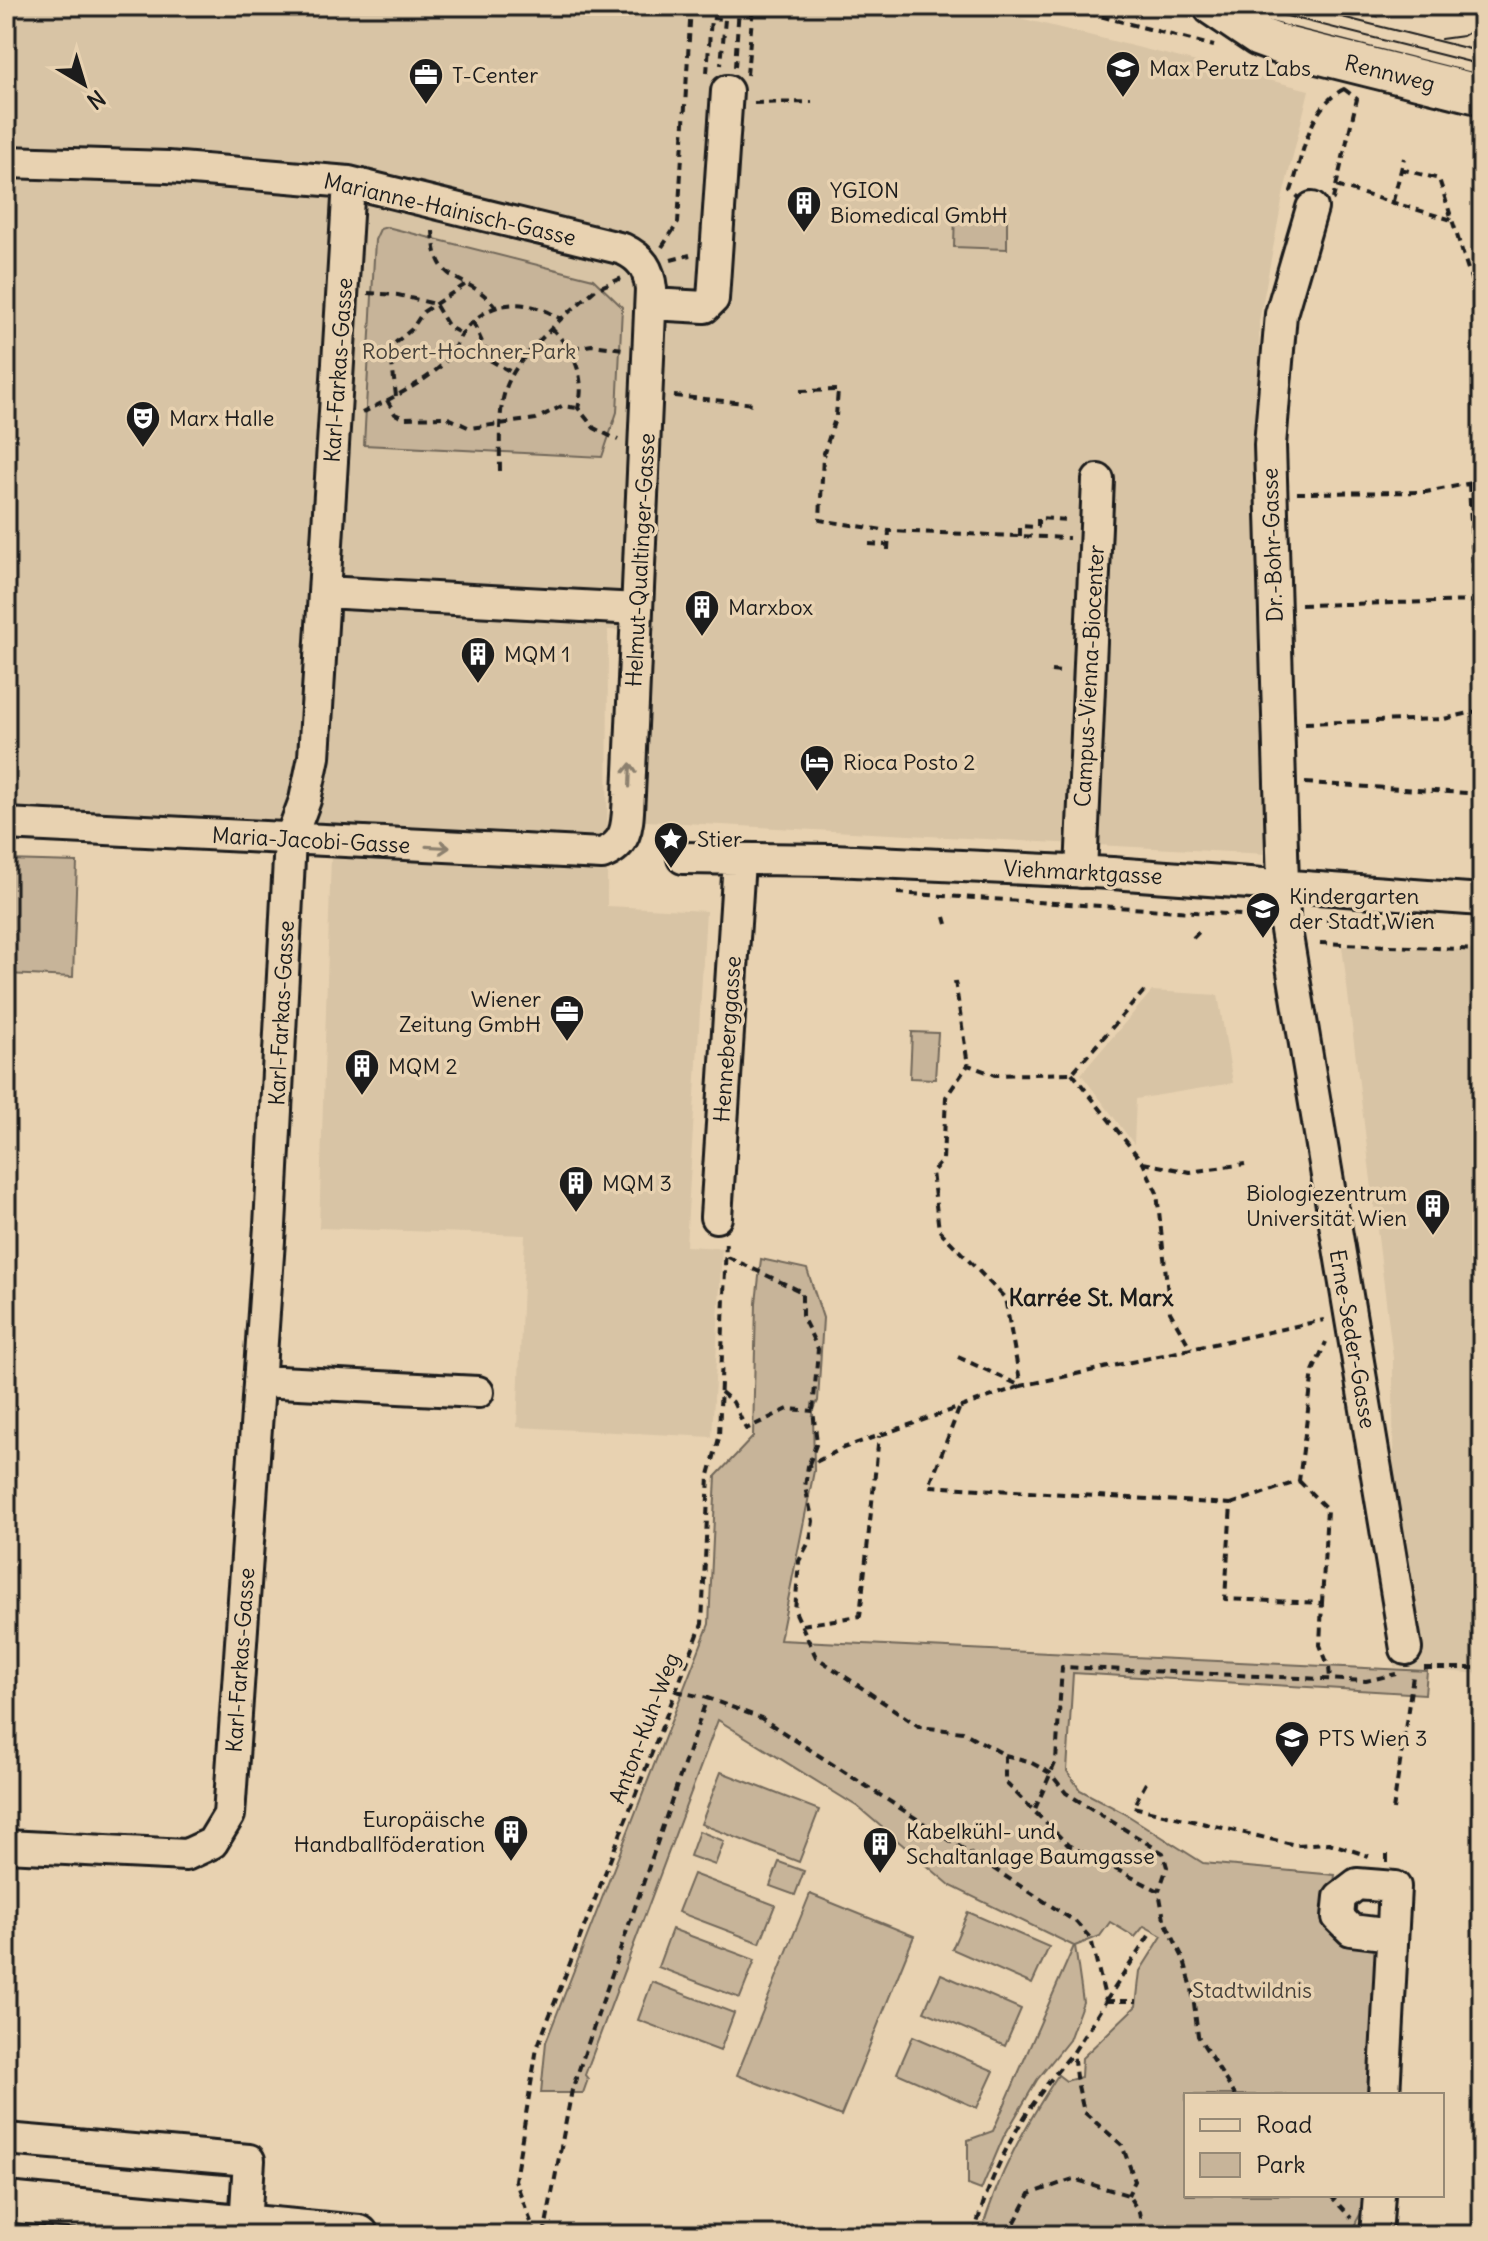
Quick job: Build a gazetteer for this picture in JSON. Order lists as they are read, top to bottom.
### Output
{
  "streets": {
    "main road": ["Rennweg"],
    "street": [
      "Marianne-Hainisch-Gasse",
      "Karl-Farkas-Gasse",
      "Dr.-Bohr-Gasse",
      "Helmut-Qualtinger-Gasse",
      "Campus-Vienna-Biocenter",
      "Maria-Jacobi-Gasse",
      "Viehmarktgasse",
      "Henneberggasse",
      "Erne-Seder-Gasse"
    ],
    "path": ["Anton-Kuh-Weg"]
  },
  "crossings": [
    ["Marianne-Hainisch-Gasse", "Karl-Farkas-Gasse"],
    ["Marianne-Hainisch-Gasse", "Helmut-Qualtinger-Gasse"],
    ["Karl-Farkas-Gasse", "Maria-Jacobi-Gasse"],
    ["Dr.-Bohr-Gasse", "Viehmarktgasse"],
    ["Dr.-Bohr-Gasse", "Erne-Seder-Gasse"],
    ["Helmut-Qualtinger-Gasse", "Maria-Jacobi-Gasse"],
    ["Campus-Vienna-Biocenter", "Viehmarktgasse"],
    ["Viehmarktgasse", "Henneberggasse"],
    ["Viehmarktgasse", "Erne-Seder-Gasse"],
    ["Henneberggasse", "Anton-Kuh-Weg"]
  ],
  "one_way": ["Helmut-Qualtinger-Gasse"],
  "districts": ["Karrée St. Marx"],
  "parks": ["Robert-Hochner-Park", "Stadtwildnis"],
  "places": {
    "school or university": ["Max Perutz Labs", "Kindergarten der Stadt Wien", "PTS Wien 3"],
    "office": ["T-Center", "Wiener Zeitung GmbH"],
    "building": [
      "YGION Biomedical GmbH",
      "Marxbox",
      "MQM 1",
      "MQM 2",
      "MQM 3",
      "Biologiezentrum Universität Wien",
      "Europäische Handballföderation",
      "Kabelkühl- und Schaltanlage Baumgasse"
    ],
    "theatre": ["Marx Halle"],
    "hotel": ["Rioca Posto 2"],
    "place": ["Stier"]
  },
  "legend": ["Road", "Park"],
  "north": "bottom right"
}
